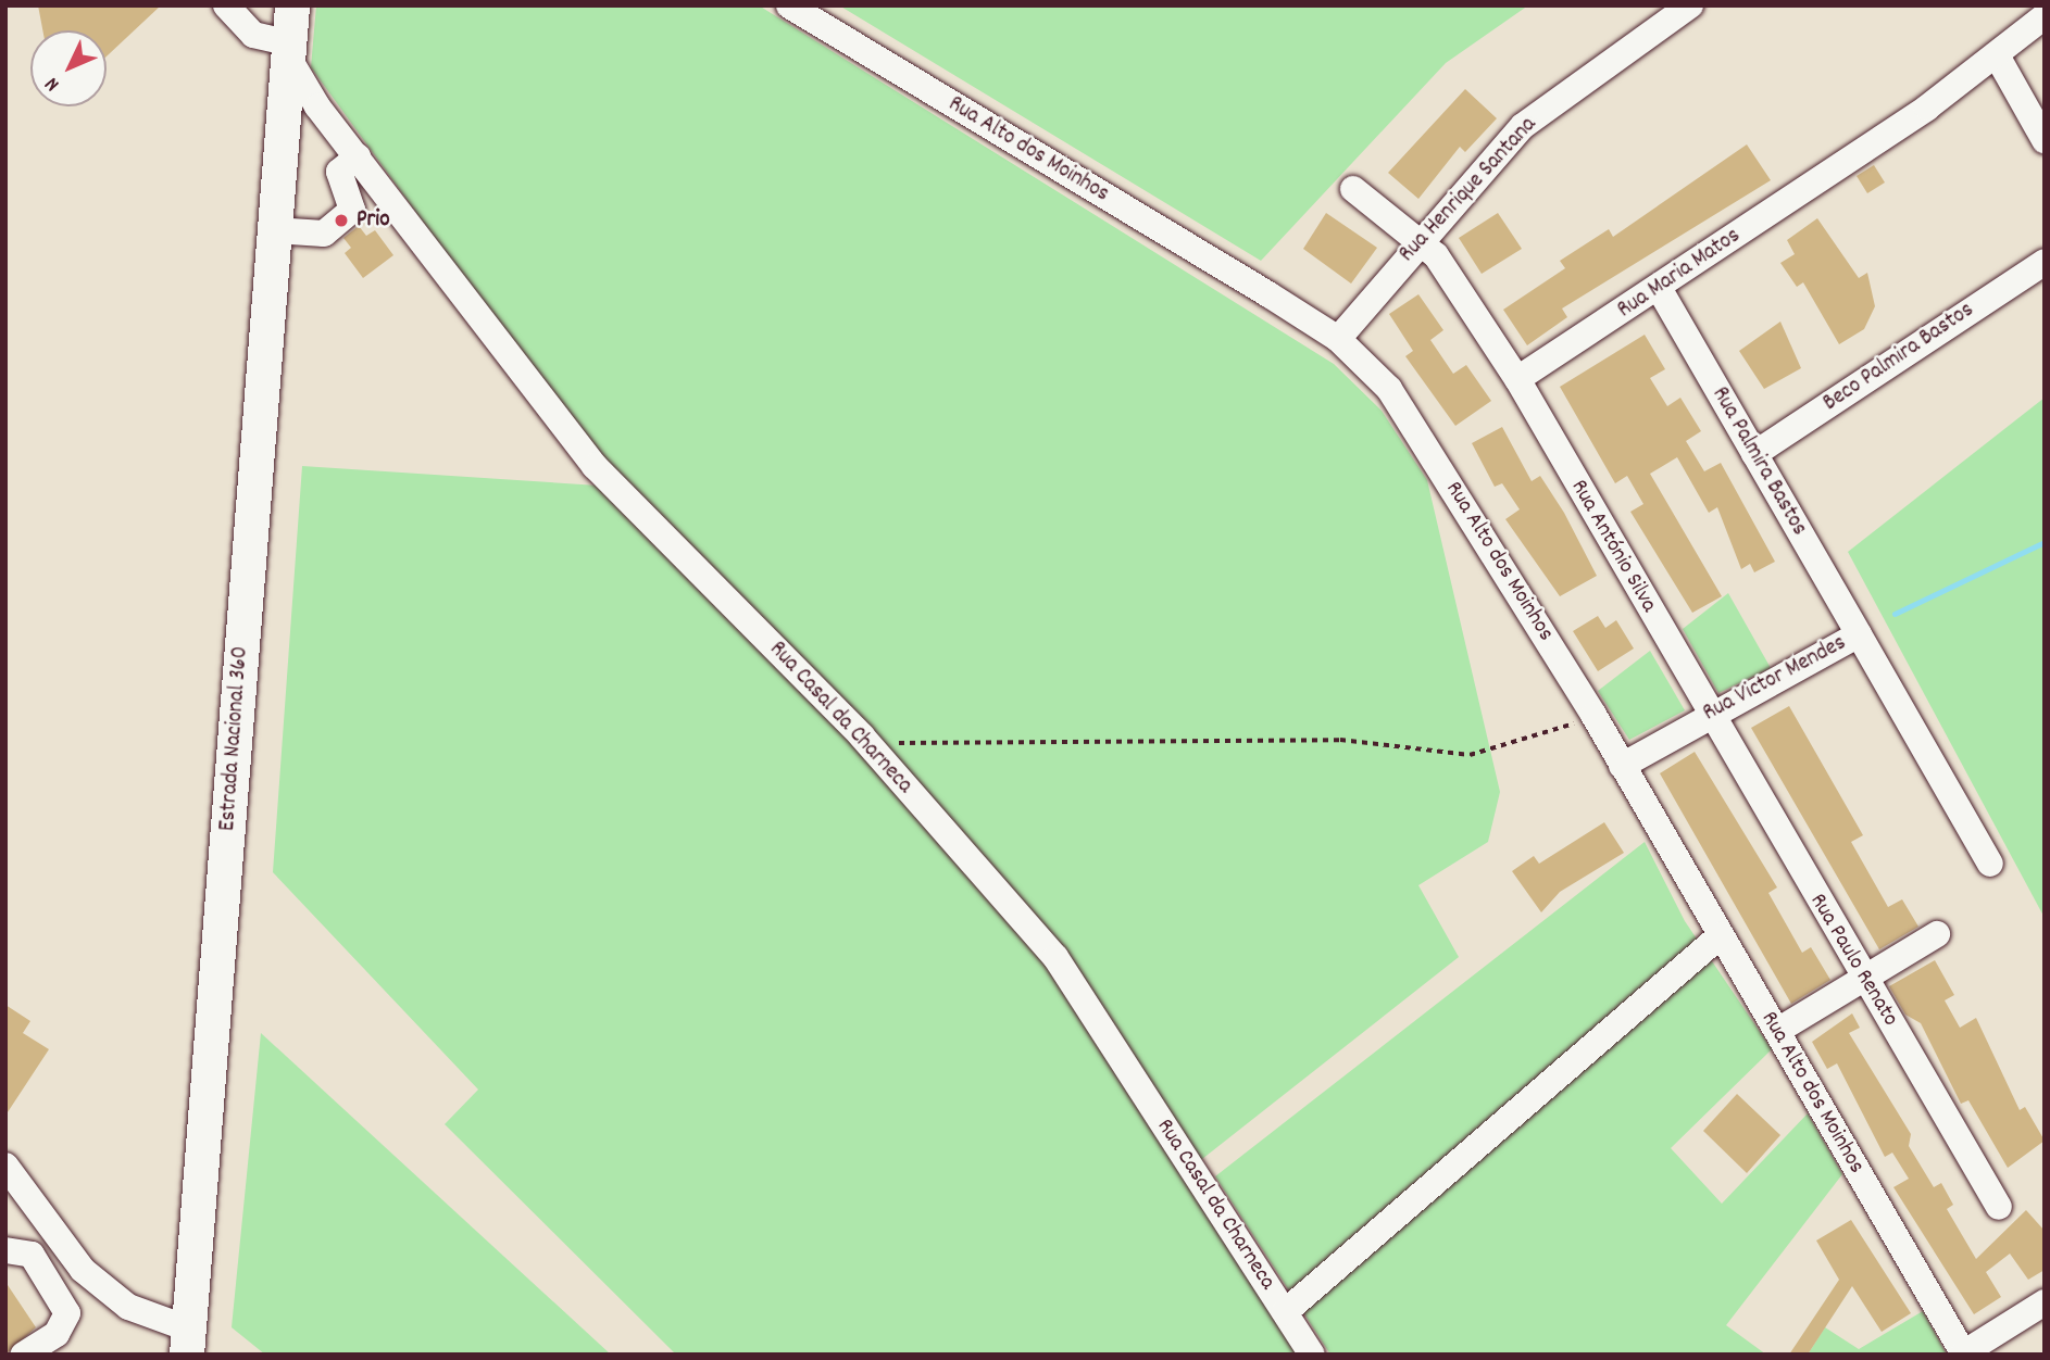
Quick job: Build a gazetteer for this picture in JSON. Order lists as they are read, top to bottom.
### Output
{
  "streets": {
    "main road": ["Estrada Nacional 360"],
    "street": [
      "Rua Alto dos Moinhos",
      "Rua Henrique Santana",
      "Rua Maria Matos",
      "Beco Palmira Bastos",
      "Rua Palmira Bastos",
      "Rua António Silva",
      "Rua Victor Mendes",
      "Rua Casal da Charneca",
      "Rua Paulo Renato"
    ]
  },
  "crossings": [
    ["Rua Alto dos Moinhos", "Rua Henrique Santana"],
    ["Rua Alto dos Moinhos", "Rua Victor Mendes"],
    ["Rua Maria Matos", "Rua Palmira Bastos"],
    ["Rua Maria Matos", "Rua António Silva"],
    ["Beco Palmira Bastos", "Rua Palmira Bastos"],
    ["Rua Palmira Bastos", "Rua Victor Mendes"],
    ["Rua António Silva", "Rua Victor Mendes"],
    ["Rua António Silva", "Rua Paulo Renato"],
    ["Rua Victor Mendes", "Rua Paulo Renato"],
    ["Rua Casal da Charneca", "Estrada Nacional 360"]
  ],
  "places": ["Prio"],
  "north": "bottom left"
}
